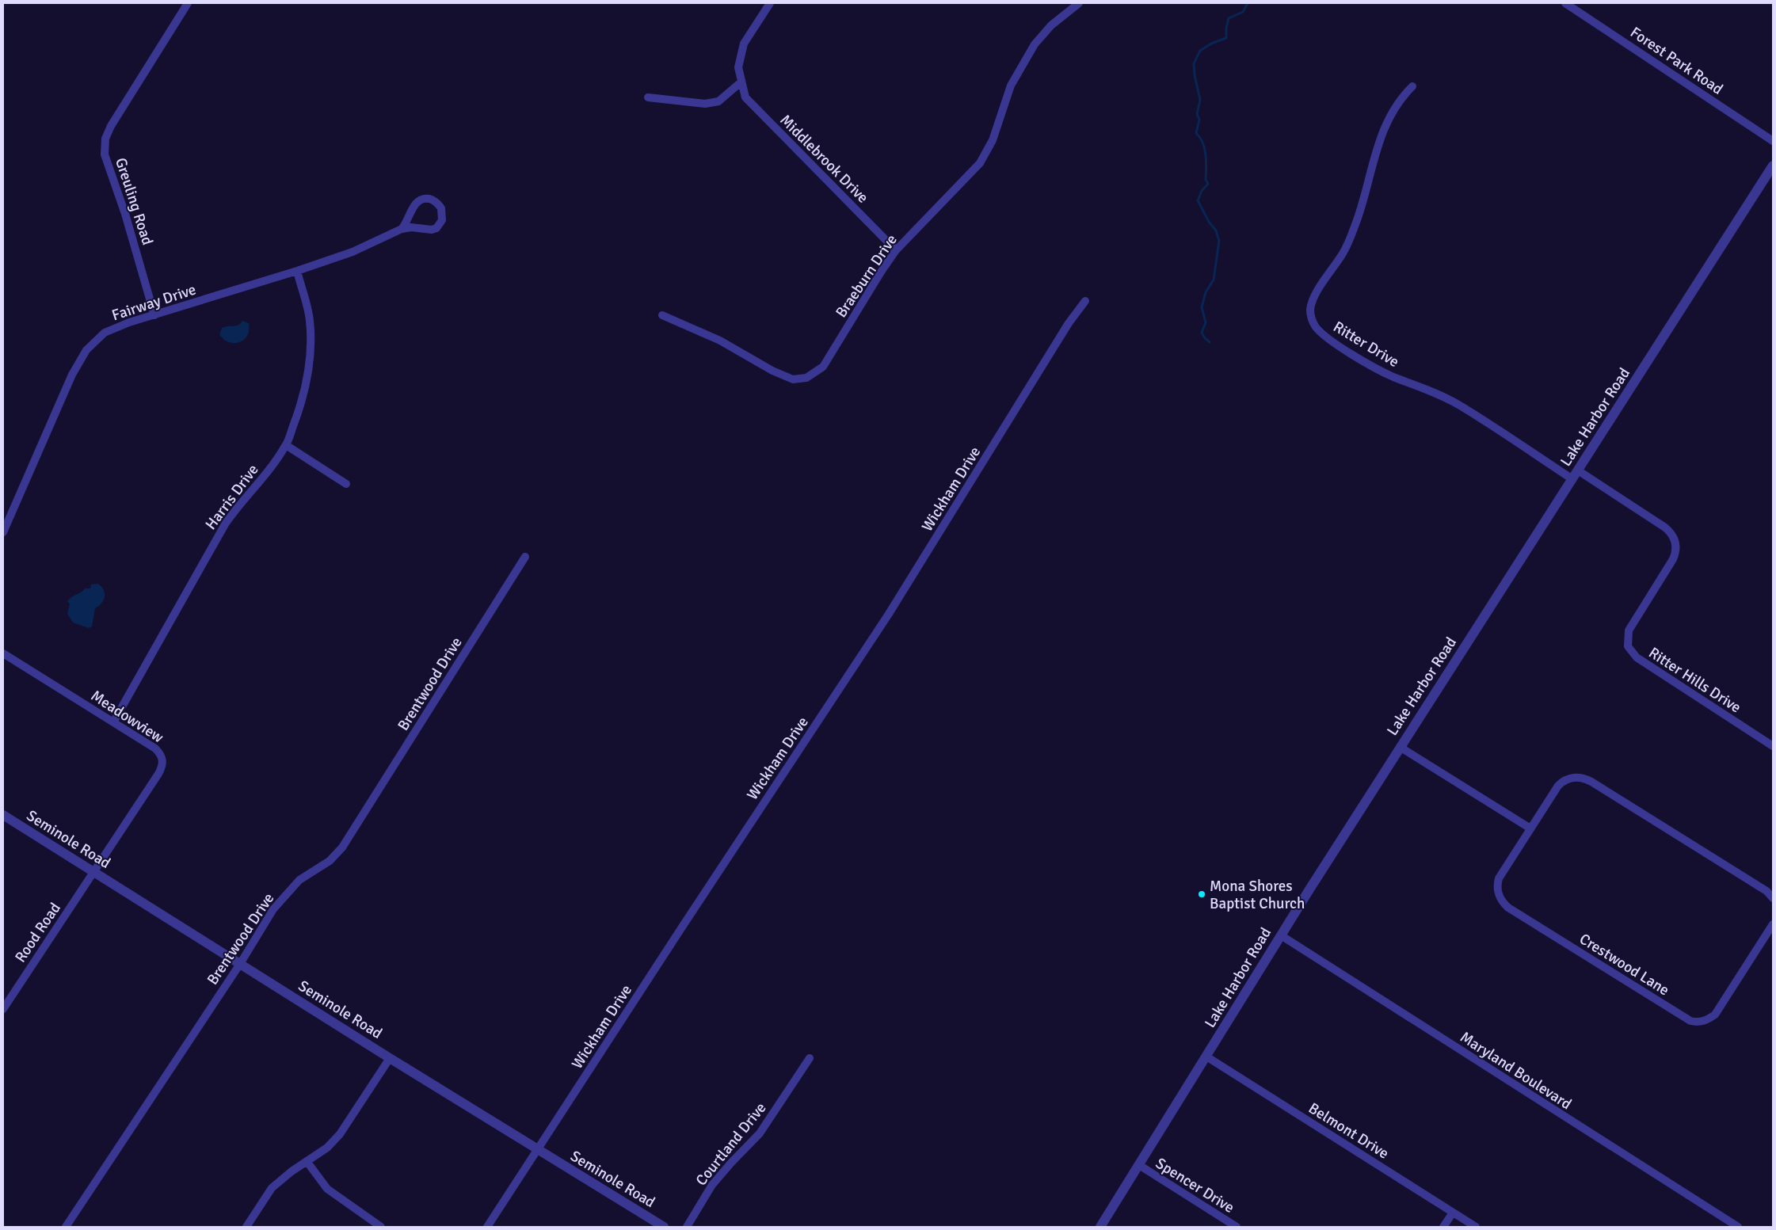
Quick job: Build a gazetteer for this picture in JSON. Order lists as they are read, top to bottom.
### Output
{
  "streets": {
    "street": [
      "Forest Park Road",
      "Middlebrook Drive",
      "Greuling Road",
      "Braeburn Drive",
      "Fairway Drive",
      "Ritter Drive",
      "Lake Harbor Road",
      "Wickham Drive",
      "Harris Drive",
      "Ritter Hills Drive",
      "Brentwood Drive",
      "Meadowview",
      "Seminole Road",
      "Rood Road",
      "Crestwood Lane",
      "Maryland Boulevard",
      "Belmont Drive",
      "Courtland Drive",
      "Spencer Drive"
    ]
  },
  "crossings": [
    ["Middlebrook Drive", "Braeburn Drive"],
    ["Greuling Road", "Fairway Drive"],
    ["Fairway Drive", "Harris Drive"],
    ["Ritter Drive", "Lake Harbor Road"],
    ["Ritter Drive", "Ritter Hills Drive"],
    ["Lake Harbor Road", "Ritter Hills Drive"],
    ["Lake Harbor Road", "Maryland Boulevard"],
    ["Lake Harbor Road", "Belmont Drive"],
    ["Lake Harbor Road", "Spencer Drive"],
    ["Wickham Drive", "Seminole Road"],
    ["Harris Drive", "Meadowview"],
    ["Brentwood Drive", "Seminole Road"],
    ["Meadowview", "Seminole Road"],
    ["Meadowview", "Rood Road"],
    ["Seminole Road", "Rood Road"]
  ],
  "places": ["Mona Shores Baptist Church"]
}
